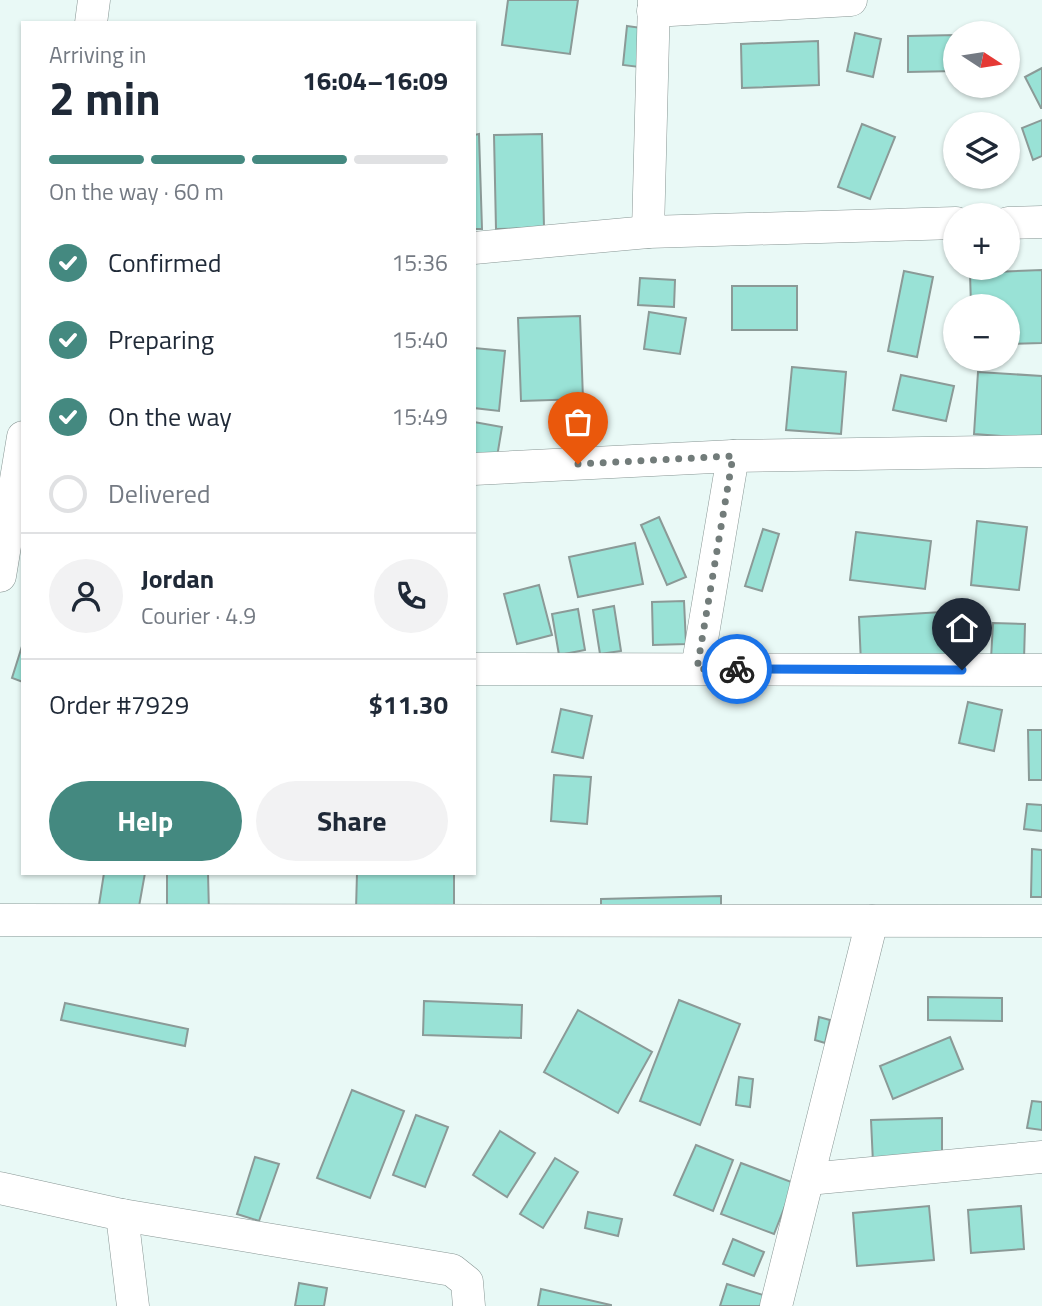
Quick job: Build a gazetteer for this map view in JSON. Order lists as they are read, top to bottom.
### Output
{
  "north": "right",
  "page": {
    "map_buttons": ["+", "−"],
    "heading": ["2 min", "Arriving in", "16:04–16:09"],
    "panel": [
      "Jordan",
      "Courier · 4.9",
      "Order #7929",
      "$11.30"
    ],
    "bar": "On the way · 60 m",
    "list": [
      ["Confirmed", "15:36"],
      ["Preparing", "15:40"],
      ["On the way", "15:49"],
      "Delivered"
    ],
    "buttons": ["Help", "Share"]
  }
}
